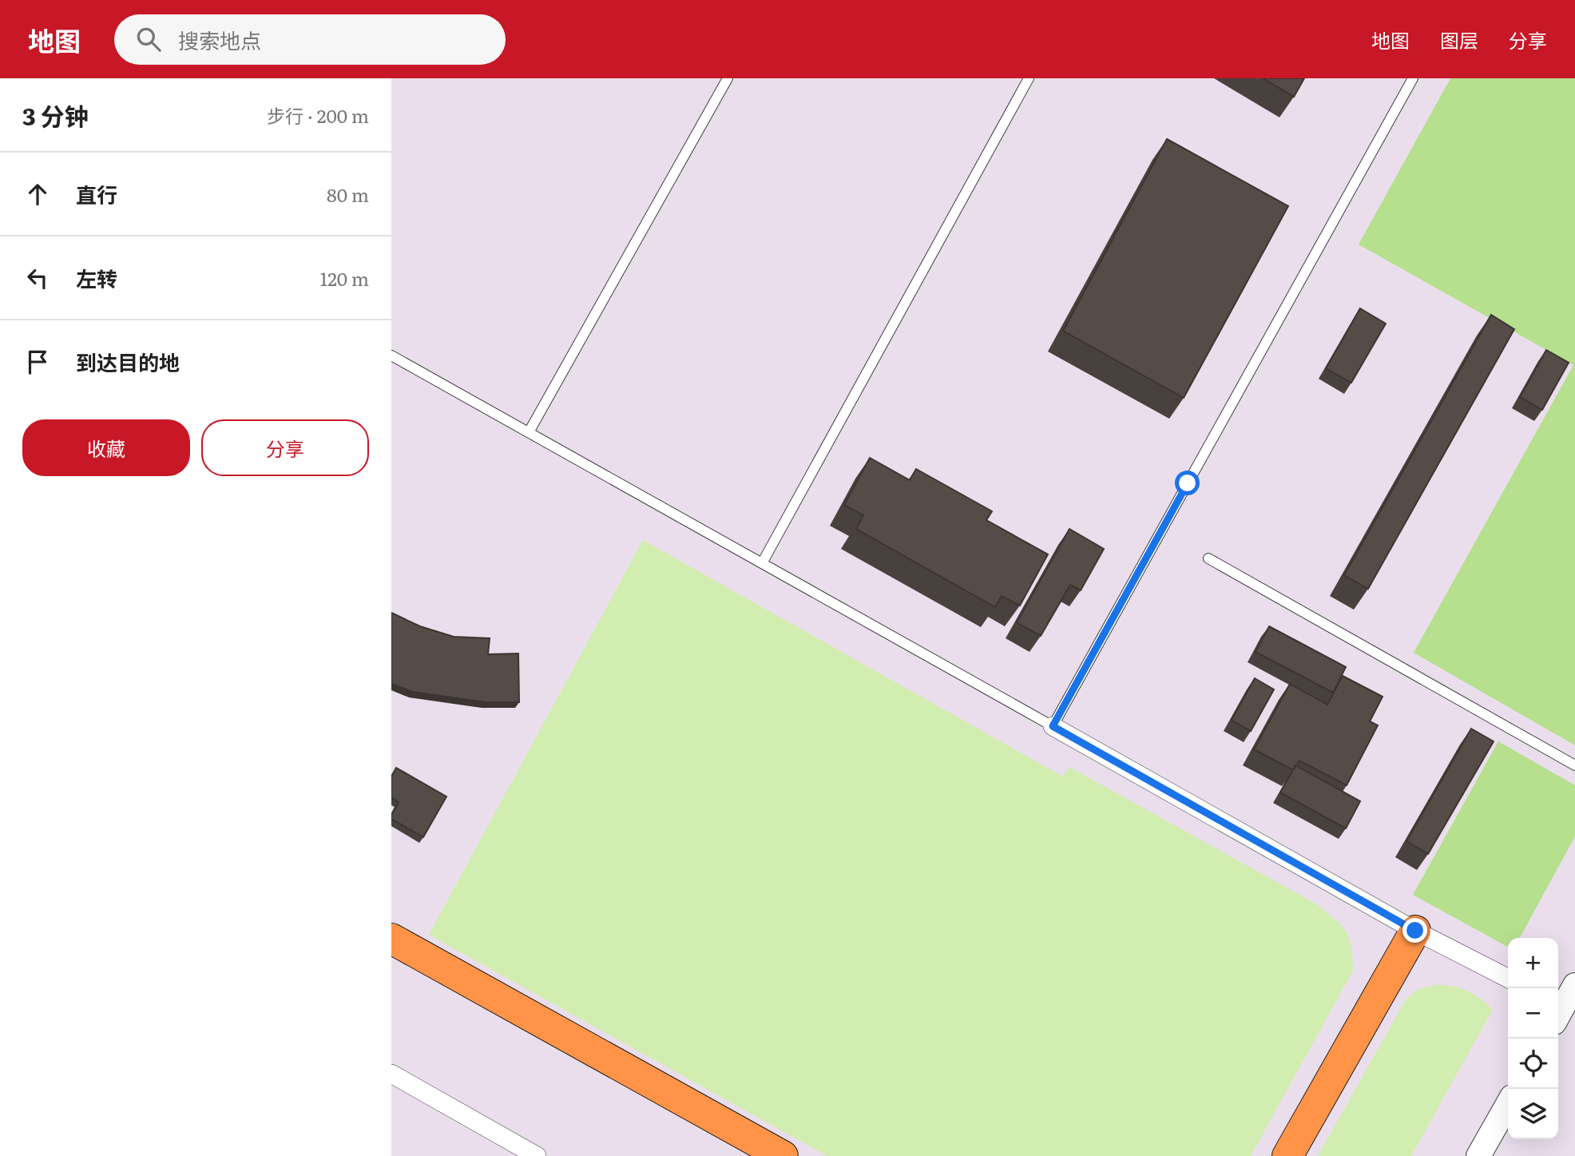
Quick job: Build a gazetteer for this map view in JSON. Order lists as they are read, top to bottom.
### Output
{
  "page": {
    "header": "地图",
    "search": "搜索地点",
    "nav": ["地图", "图层", "分享"],
    "heading": ["3 分钟", "步行 · 200 m"],
    "list": [
      ["直行", "80 m"],
      ["左转", "120 m"],
      "到达目的地"
    ],
    "buttons": ["收藏", "分享"],
    "map_buttons": ["+", "−"]
  }
}
